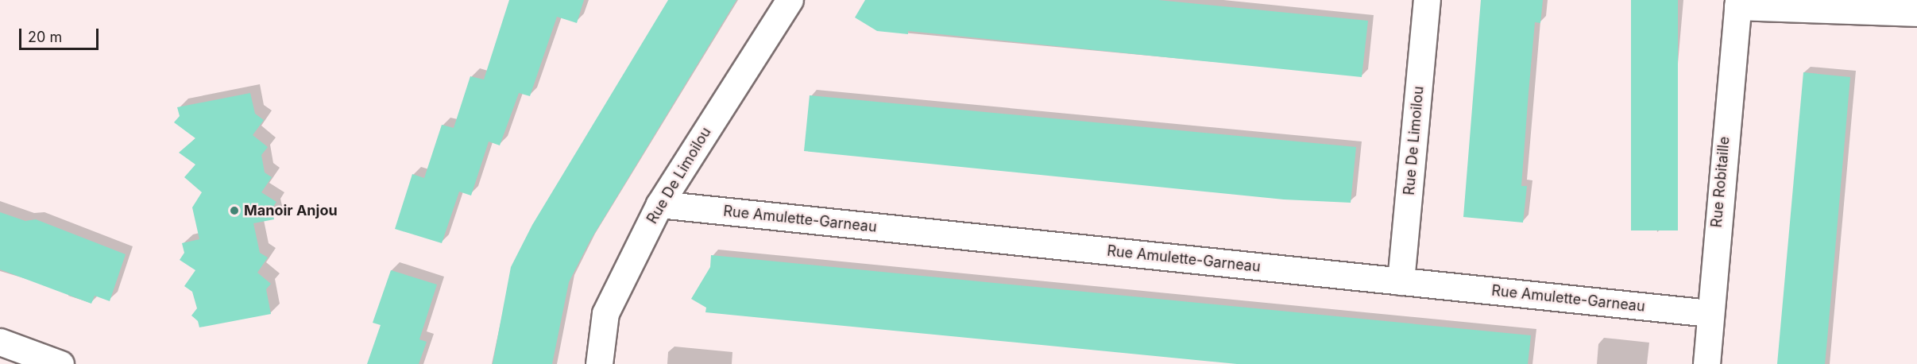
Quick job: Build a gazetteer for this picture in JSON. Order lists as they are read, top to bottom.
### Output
{
  "streets": {
    "street": ["Rue De Limoilou", "Rue Robitaille", "Rue Amulette-Garneau"]
  },
  "crossings": [
    ["Rue De Limoilou", "Rue Amulette-Garneau"],
    ["Rue Robitaille", "Rue Amulette-Garneau"]
  ],
  "places": ["Manoir Anjou"],
  "scale_bar": "20 m"
}
